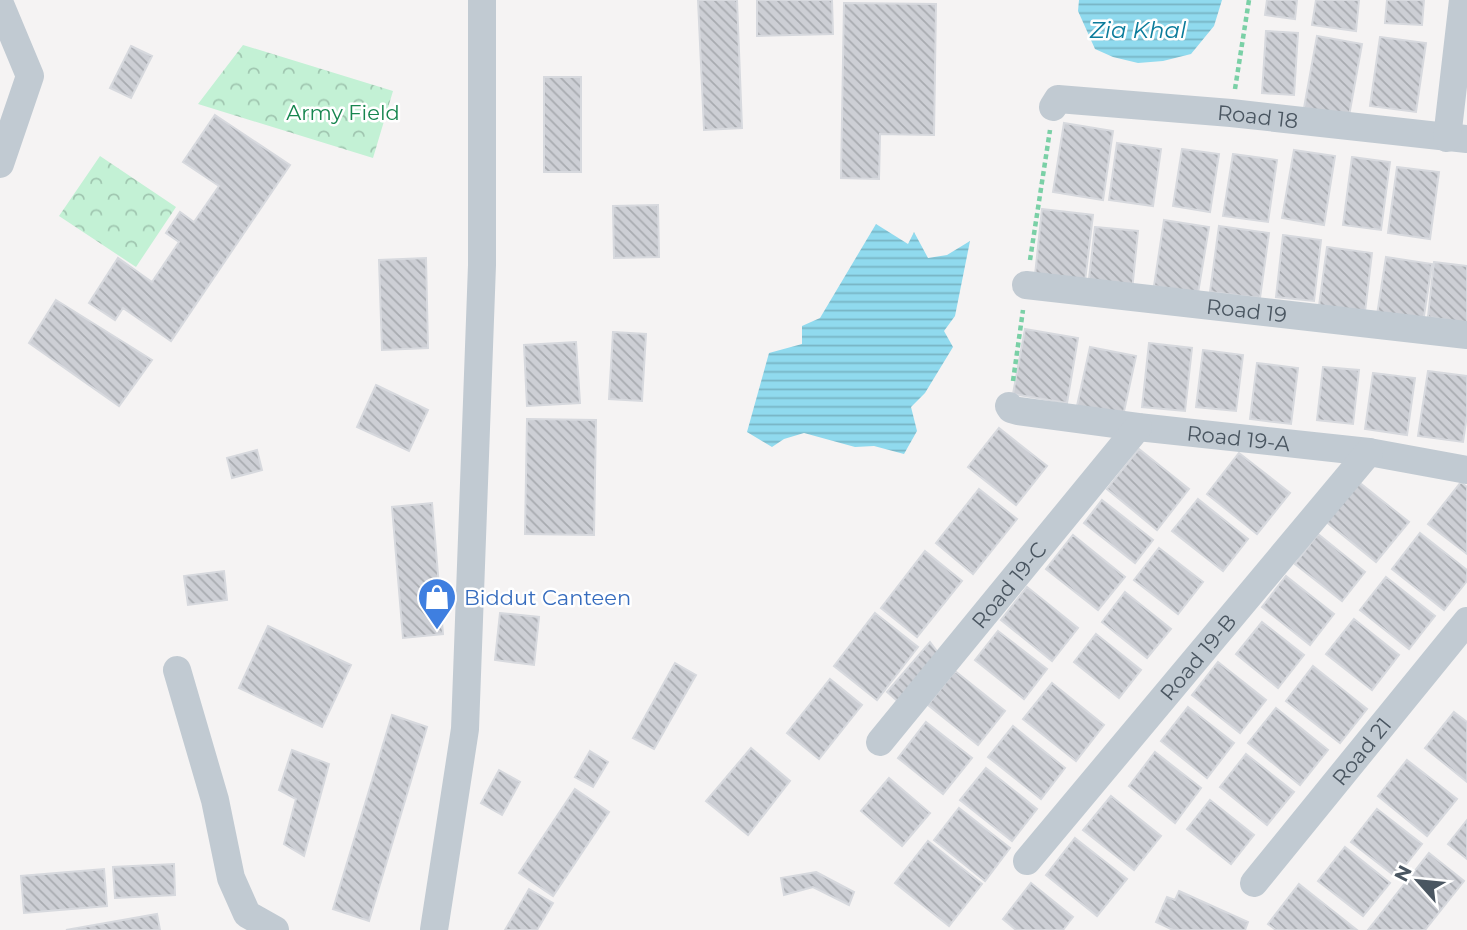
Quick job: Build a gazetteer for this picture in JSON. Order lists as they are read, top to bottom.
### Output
{
  "streets": {
    "street": [
      "Road 18",
      "Road 19",
      "Road 19-A",
      "Road 19-C",
      "Road 19-B",
      "Road 21"
    ]
  },
  "crossings": [
    ["Road 19-A", "Road 19-C"],
    ["Road 19-A", "Road 19-B"]
  ],
  "water": ["Zia Khal"],
  "parks": ["Army Field"],
  "places": {
    "shop": ["Biddut Canteen"]
  },
  "north": "top left"
}
